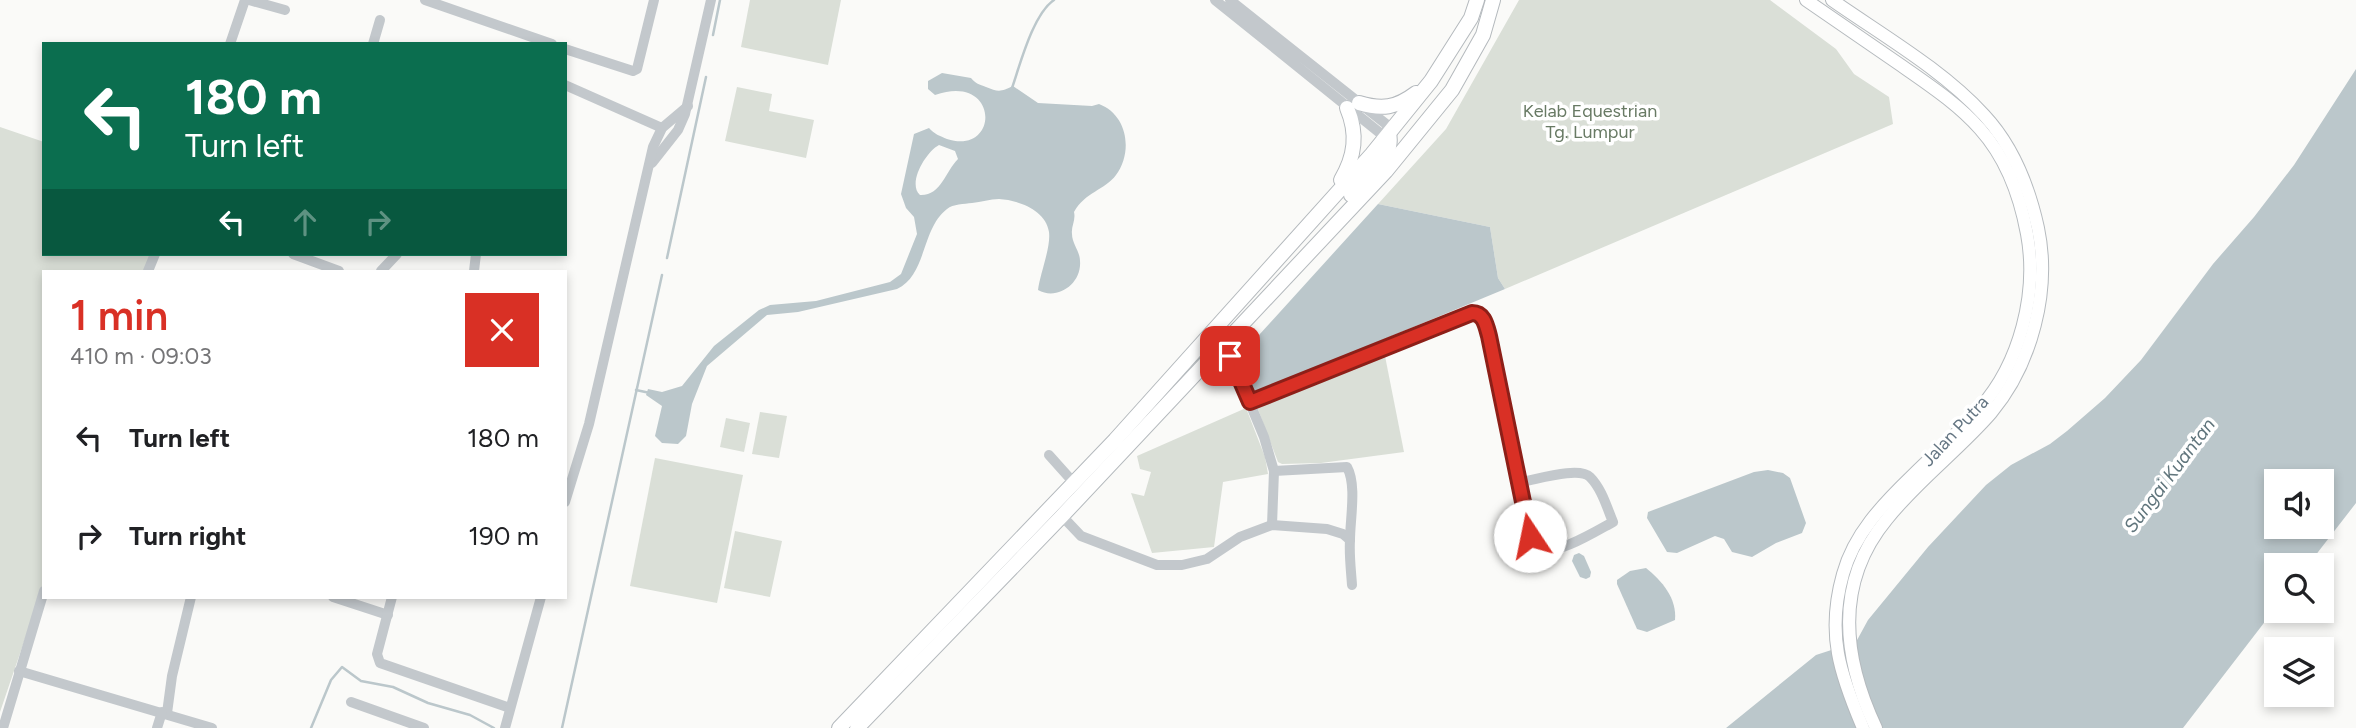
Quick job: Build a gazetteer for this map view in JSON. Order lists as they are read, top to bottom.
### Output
{
  "streets": {
    "main road": ["Jalan Putra"]
  },
  "water": ["Sungai Kuantan"],
  "parks": ["Kelab Equestrian Tg. Lumpur"],
  "page": {
    "turn": ["180 m", "Turn left"],
    "heading": ["1 min", "410 m · 09:03"],
    "list": [
      {
        "name": "Turn left",
        "value": "180 m"
      },
      {
        "name": "Turn right",
        "value": "190 m"
      }
    ]
  }
}
